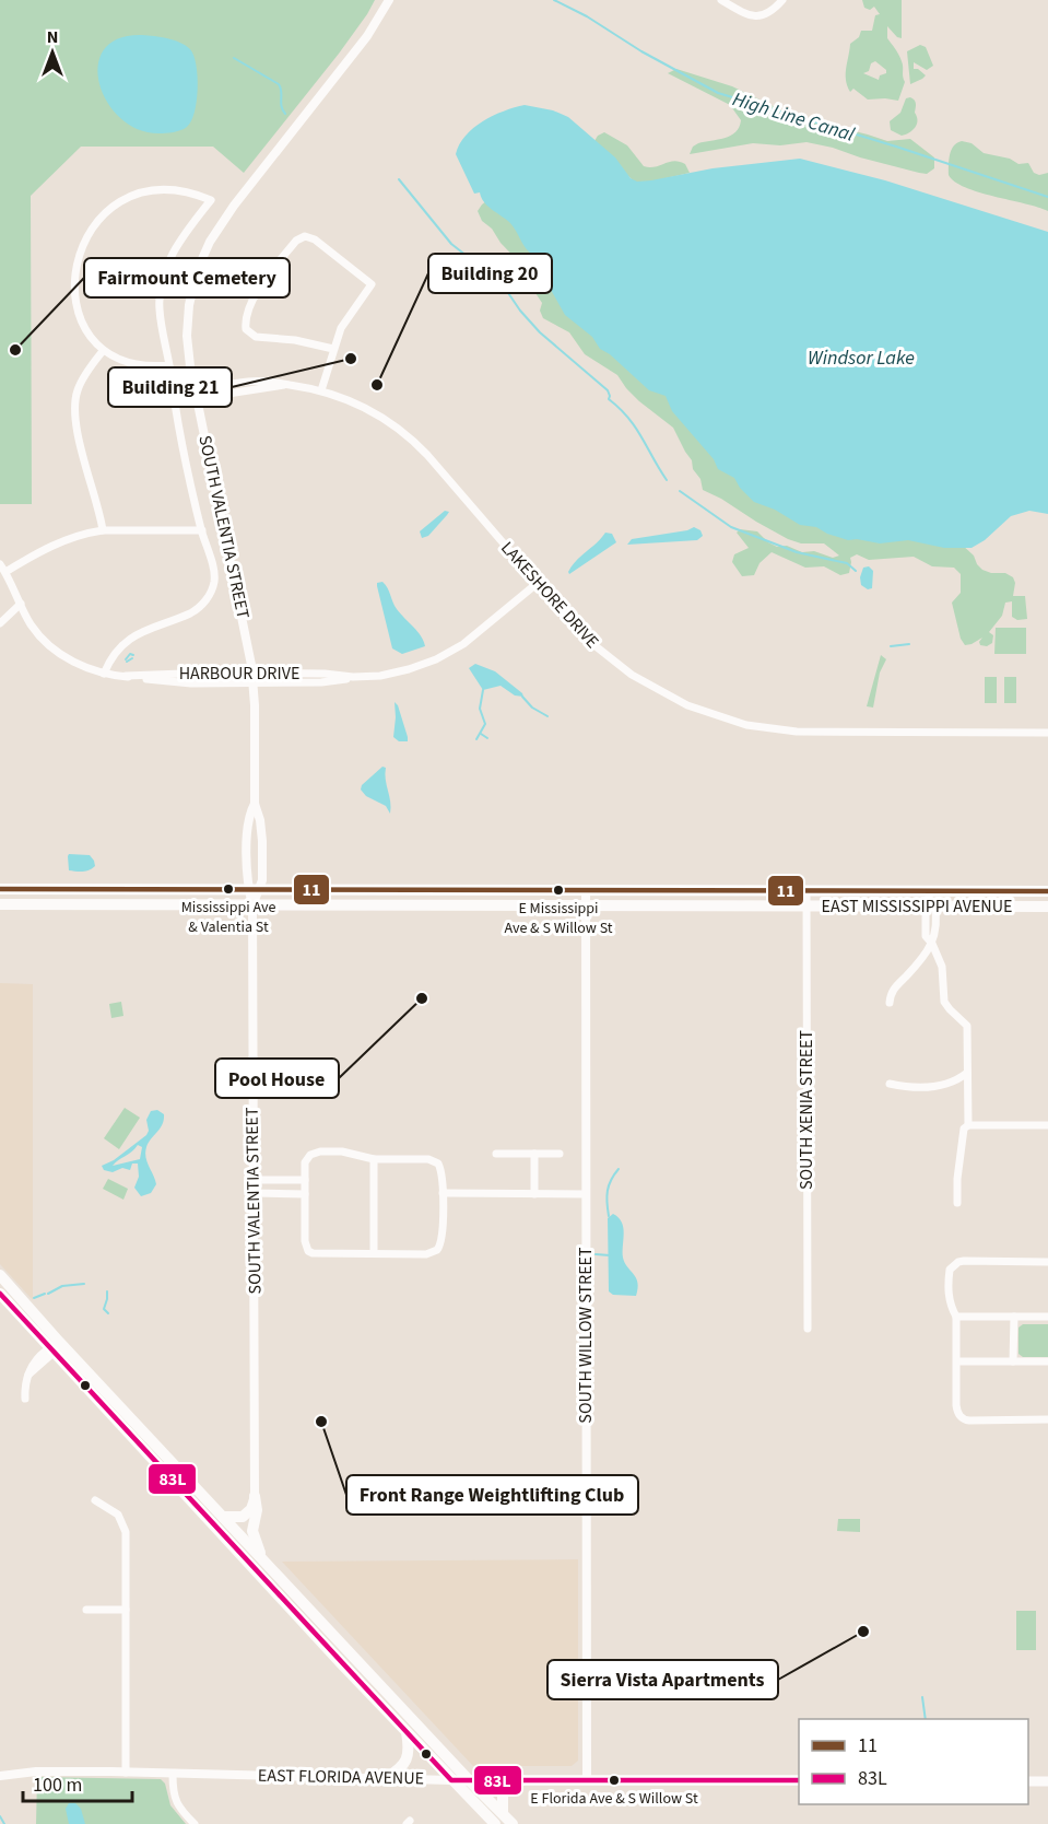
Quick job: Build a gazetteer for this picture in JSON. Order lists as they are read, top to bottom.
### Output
{
  "streets": {
    "main road": ["EAST MISSISSIPPI AVENUE", "EAST FLORIDA AVENUE"],
    "street": [
      "SOUTH VALENTIA STREET",
      "LAKESHORE DRIVE",
      "HARBOUR DRIVE",
      "SOUTH XENIA STREET",
      "SOUTH WILLOW STREET"
    ]
  },
  "crossings": [
    ["SOUTH VALENTIA STREET", "LAKESHORE DRIVE"],
    ["SOUTH VALENTIA STREET", "HARBOUR DRIVE"],
    ["SOUTH VALENTIA STREET", "EAST MISSISSIPPI AVENUE"],
    ["LAKESHORE DRIVE", "HARBOUR DRIVE"],
    ["EAST MISSISSIPPI AVENUE", "SOUTH XENIA STREET"],
    ["EAST MISSISSIPPI AVENUE", "SOUTH WILLOW STREET"],
    ["SOUTH WILLOW STREET", "EAST FLORIDA AVENUE"]
  ],
  "water": ["High Line Canal", "Windsor Lake"],
  "places": [
    "Fairmount Cemetery",
    "Building 21",
    "Building 20",
    "Mississippi Ave & Valentia St",
    "E Mississippi Ave & S Willow St",
    "Pool House",
    "Front Range Weightlifting Club",
    "Sierra Vista Apartments",
    "E Florida Ave & S Willow St"
  ],
  "lines": ["transit line 11", "transit line 83L"],
  "legend": ["11", "83L"],
  "scale_bar": "100 m",
  "north": "top"
}
